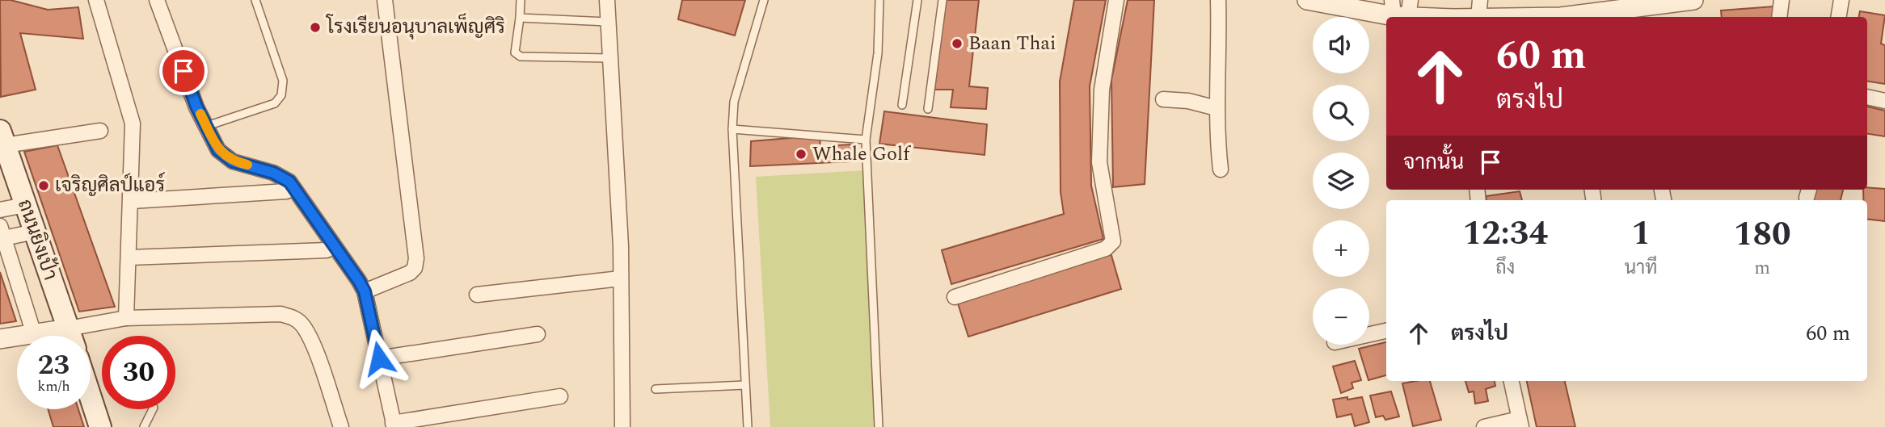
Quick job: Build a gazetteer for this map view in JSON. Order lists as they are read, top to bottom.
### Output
{
  "streets": {
    "main road": ["ถนนยิงเป้า"]
  },
  "places": [
    "โรงเรียนอนุบาลเพ็ญศิริ",
    "Baan Thai",
    "Whale Golf",
    "เจริญศิลป์แอร์"
  ],
  "page": {
    "map_buttons": ["+", "−"],
    "turn": ["60 m", "ตรงไป"],
    "then": "จากนั้น",
    "eta": [
      "12:34",
      "ถึง",
      "1",
      "นาที",
      "180",
      "m"
    ],
    "list": [
      {
        "name": "ตรงไป",
        "value": "60 m"
      }
    ],
    "speed": "23 km/h",
    "limit": "30"
  }
}
